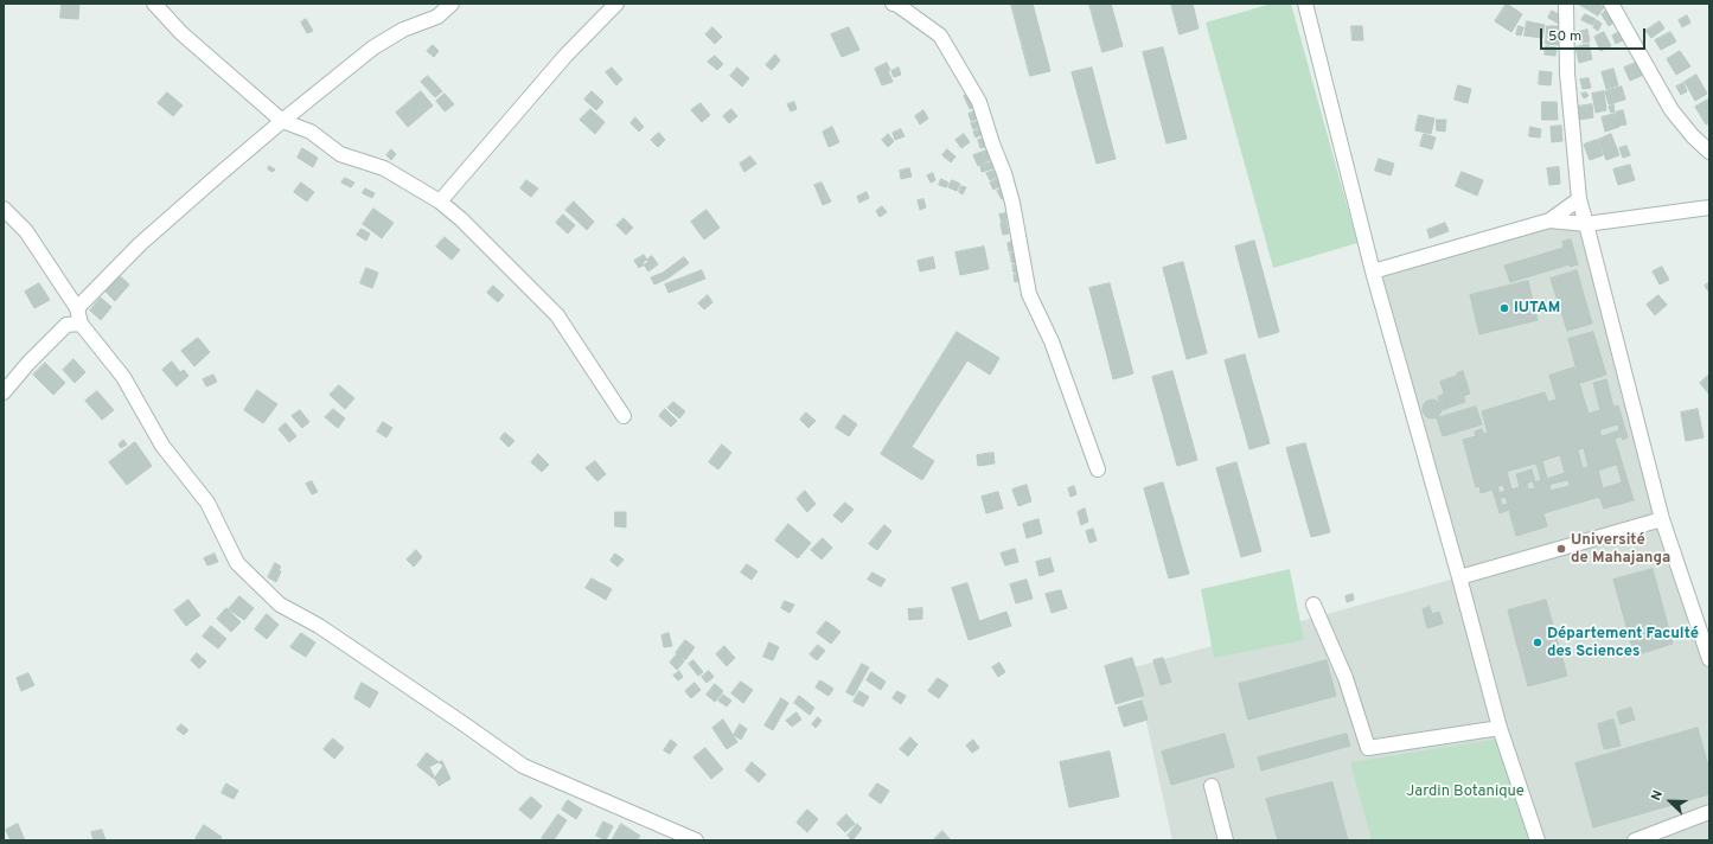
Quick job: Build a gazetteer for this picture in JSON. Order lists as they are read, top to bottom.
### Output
{
  "parks": ["Jardin Botanique"],
  "places": ["IUTAM", "Université de Mahajanga", "Département Faculté des Sciences"],
  "scale_bar": "50 m",
  "north": "top left"
}
